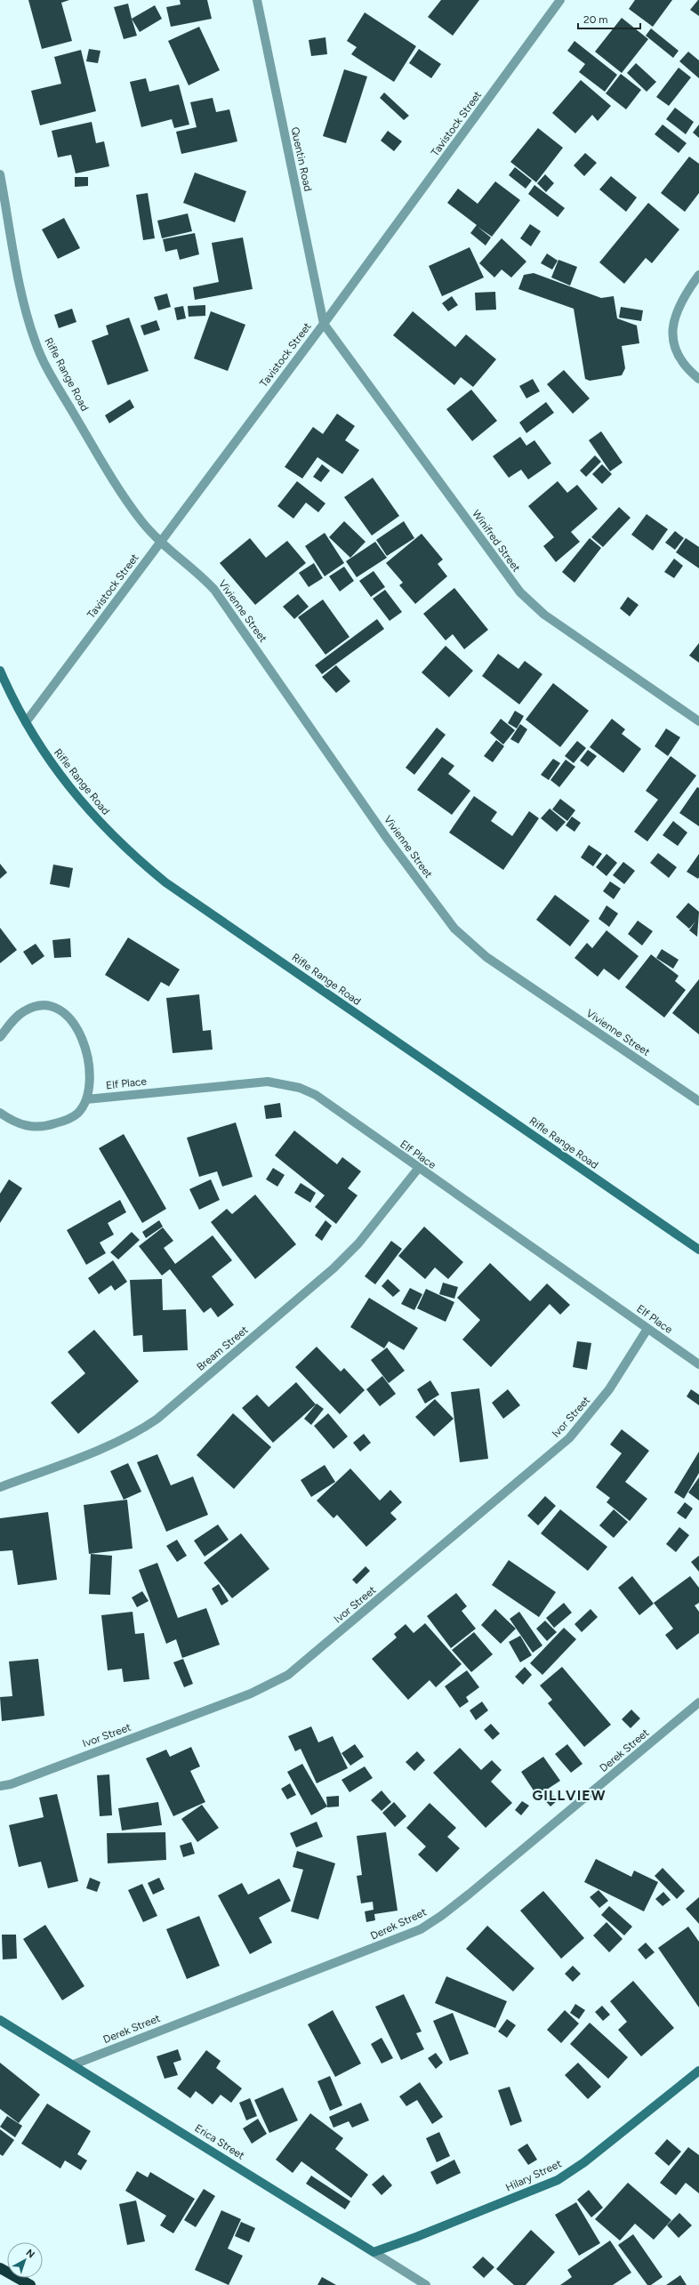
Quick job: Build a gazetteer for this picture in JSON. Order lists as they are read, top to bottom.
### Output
{
  "streets": {
    "main road": ["Rifle Range Road", "Erica Street", "Hilary Street"],
    "street": [
      "Tavistock Street",
      "Quentin Road",
      "Winifred Street",
      "Vivienne Street",
      "Elf Place",
      "Bream Street",
      "Ivor Street",
      "Derek Street"
    ]
  },
  "crossings": [
    ["Tavistock Street", "Quentin Road"],
    ["Tavistock Street", "Rifle Range Road"],
    ["Tavistock Street", "Winifred Street"],
    ["Tavistock Street", "Vivienne Street"],
    ["Quentin Road", "Winifred Street"],
    ["Rifle Range Road", "Vivienne Street"],
    ["Elf Place", "Bream Street"],
    ["Elf Place", "Ivor Street"],
    ["Derek Street", "Erica Street"],
    ["Erica Street", "Hilary Street"]
  ],
  "districts": ["GILLVIEW"],
  "scale_bar": "20 m",
  "north": "top right"
}
